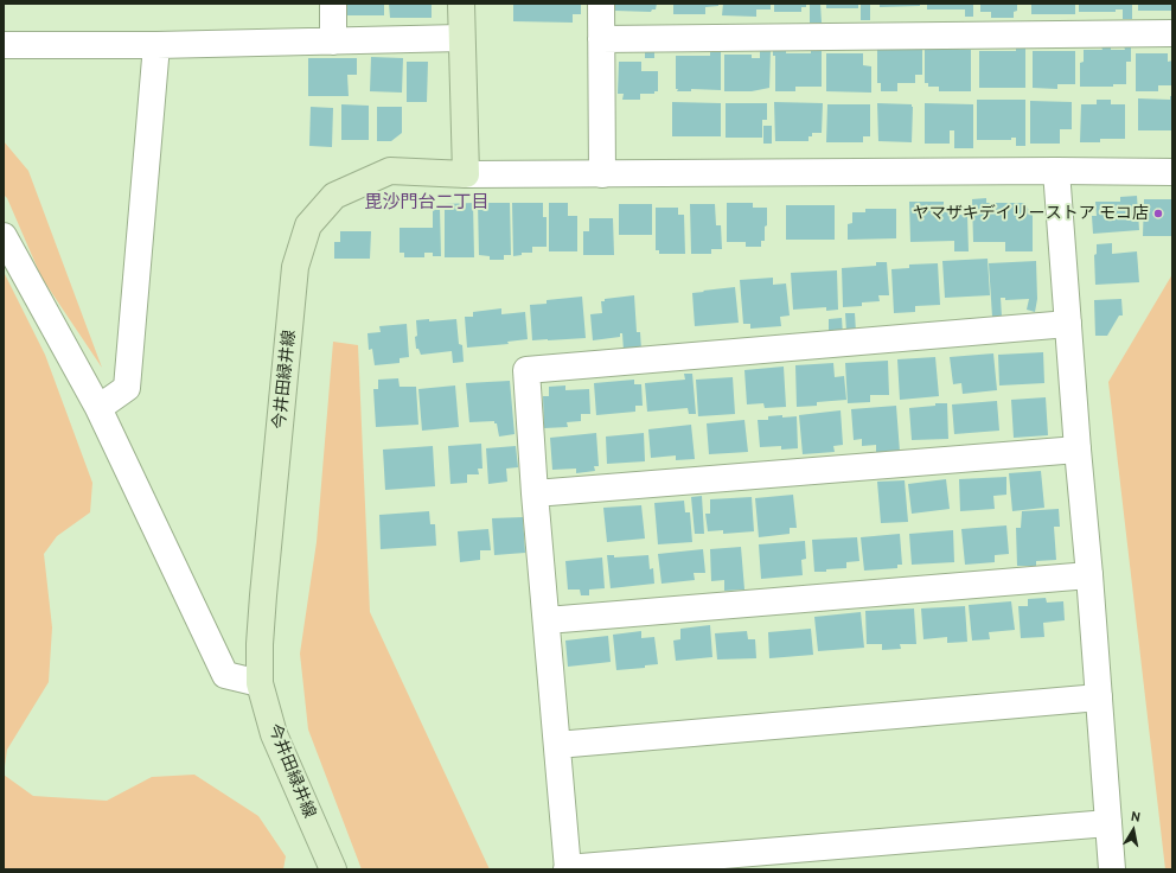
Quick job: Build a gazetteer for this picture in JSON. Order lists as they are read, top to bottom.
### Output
{
  "streets": {
    "main road": ["今井田緑井線"]
  },
  "districts": ["毘沙門台二丁目"],
  "places": ["ヤマザキデイリーストア モコ店"],
  "north": "top"
}
